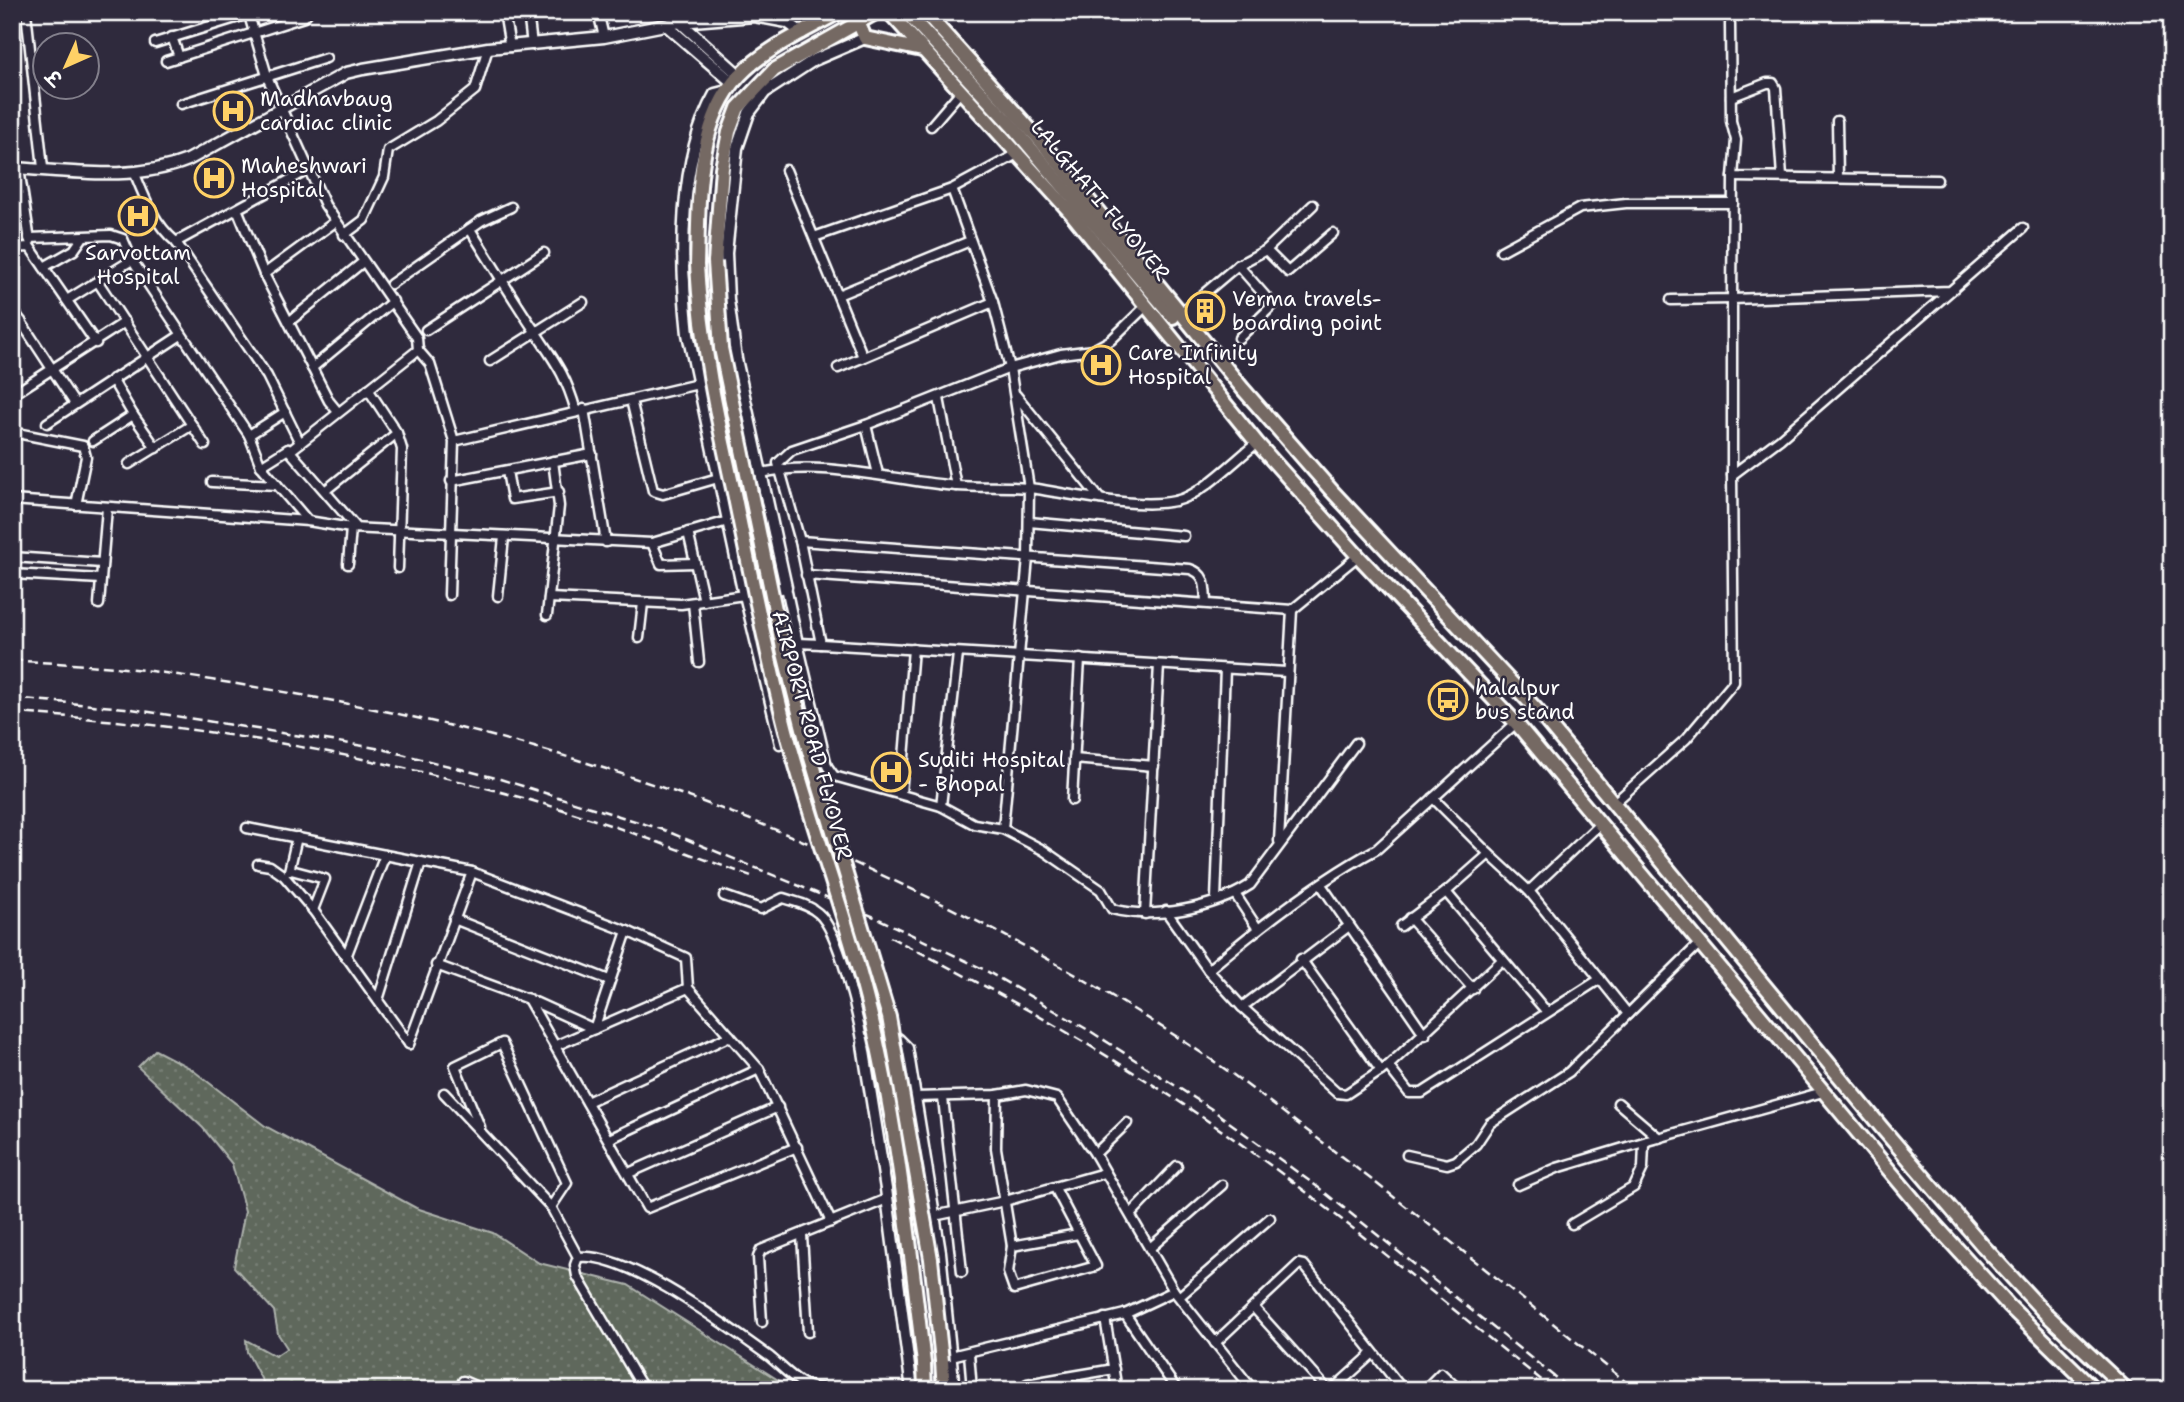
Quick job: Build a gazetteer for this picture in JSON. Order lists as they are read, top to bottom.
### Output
{
  "streets": {
    "main road": ["LALGHATI FLYOVER", "AIRPORT ROAD FLYOVER"]
  },
  "places": {
    "hospital": [
      "Madhavbaug cardiac clinic",
      "Maheshwari Hospital",
      "Sarvottam Hospital",
      "Care Infinity Hospital",
      "Suditi Hospital - Bhopal"
    ],
    "building": ["Verma travels- boarding point"],
    "bus stop": ["halalpur bus stand"]
  },
  "north": "bottom left"
}
